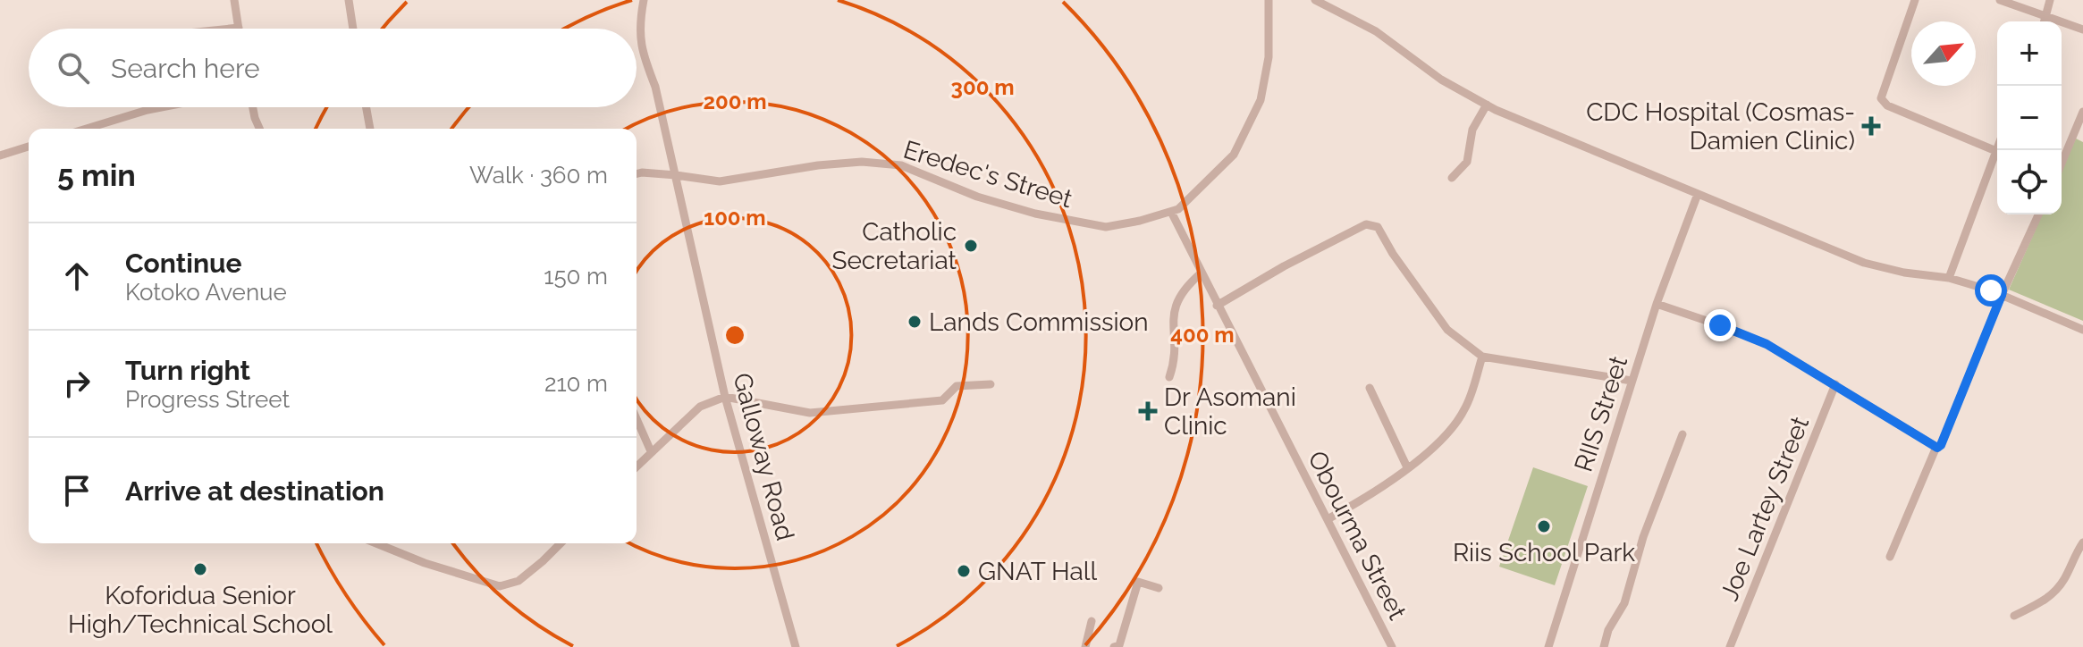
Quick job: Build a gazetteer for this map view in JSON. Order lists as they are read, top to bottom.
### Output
{
  "streets": {
    "street": [
      "Eredec's Street",
      "RIIS Street",
      "Galloway Road",
      "Joe Lartey Street",
      "Obourma Street"
    ]
  },
  "crossings": [
    ["Eredec's Street", "Galloway Road"],
    ["Eredec's Street", "Obourma Street"]
  ],
  "places": {
    "health": ["CDC Hospital (Cosmas- Damien Clinic)", "Dr Asomani Clinic"],
    "other": [
      "Catholic Secretariat",
      "Lands Commission",
      "Riis School Park",
      "Koforidua Senior High/Technical School",
      "GNAT Hall"
    ]
  },
  "north": "top right",
  "page": {
    "map_buttons": ["+", "−"],
    "search": "Search here",
    "heading": ["5 min", "Walk · 360 m"],
    "list": [
      ["Continue", "Kotoko Avenue", "150 m"],
      ["Turn right", "Progress Street", "210 m"],
      "Arrive at destination"
    ]
  },
  "rings": [
    "300 m",
    "200 m",
    "100 m",
    "400 m"
  ]
}
